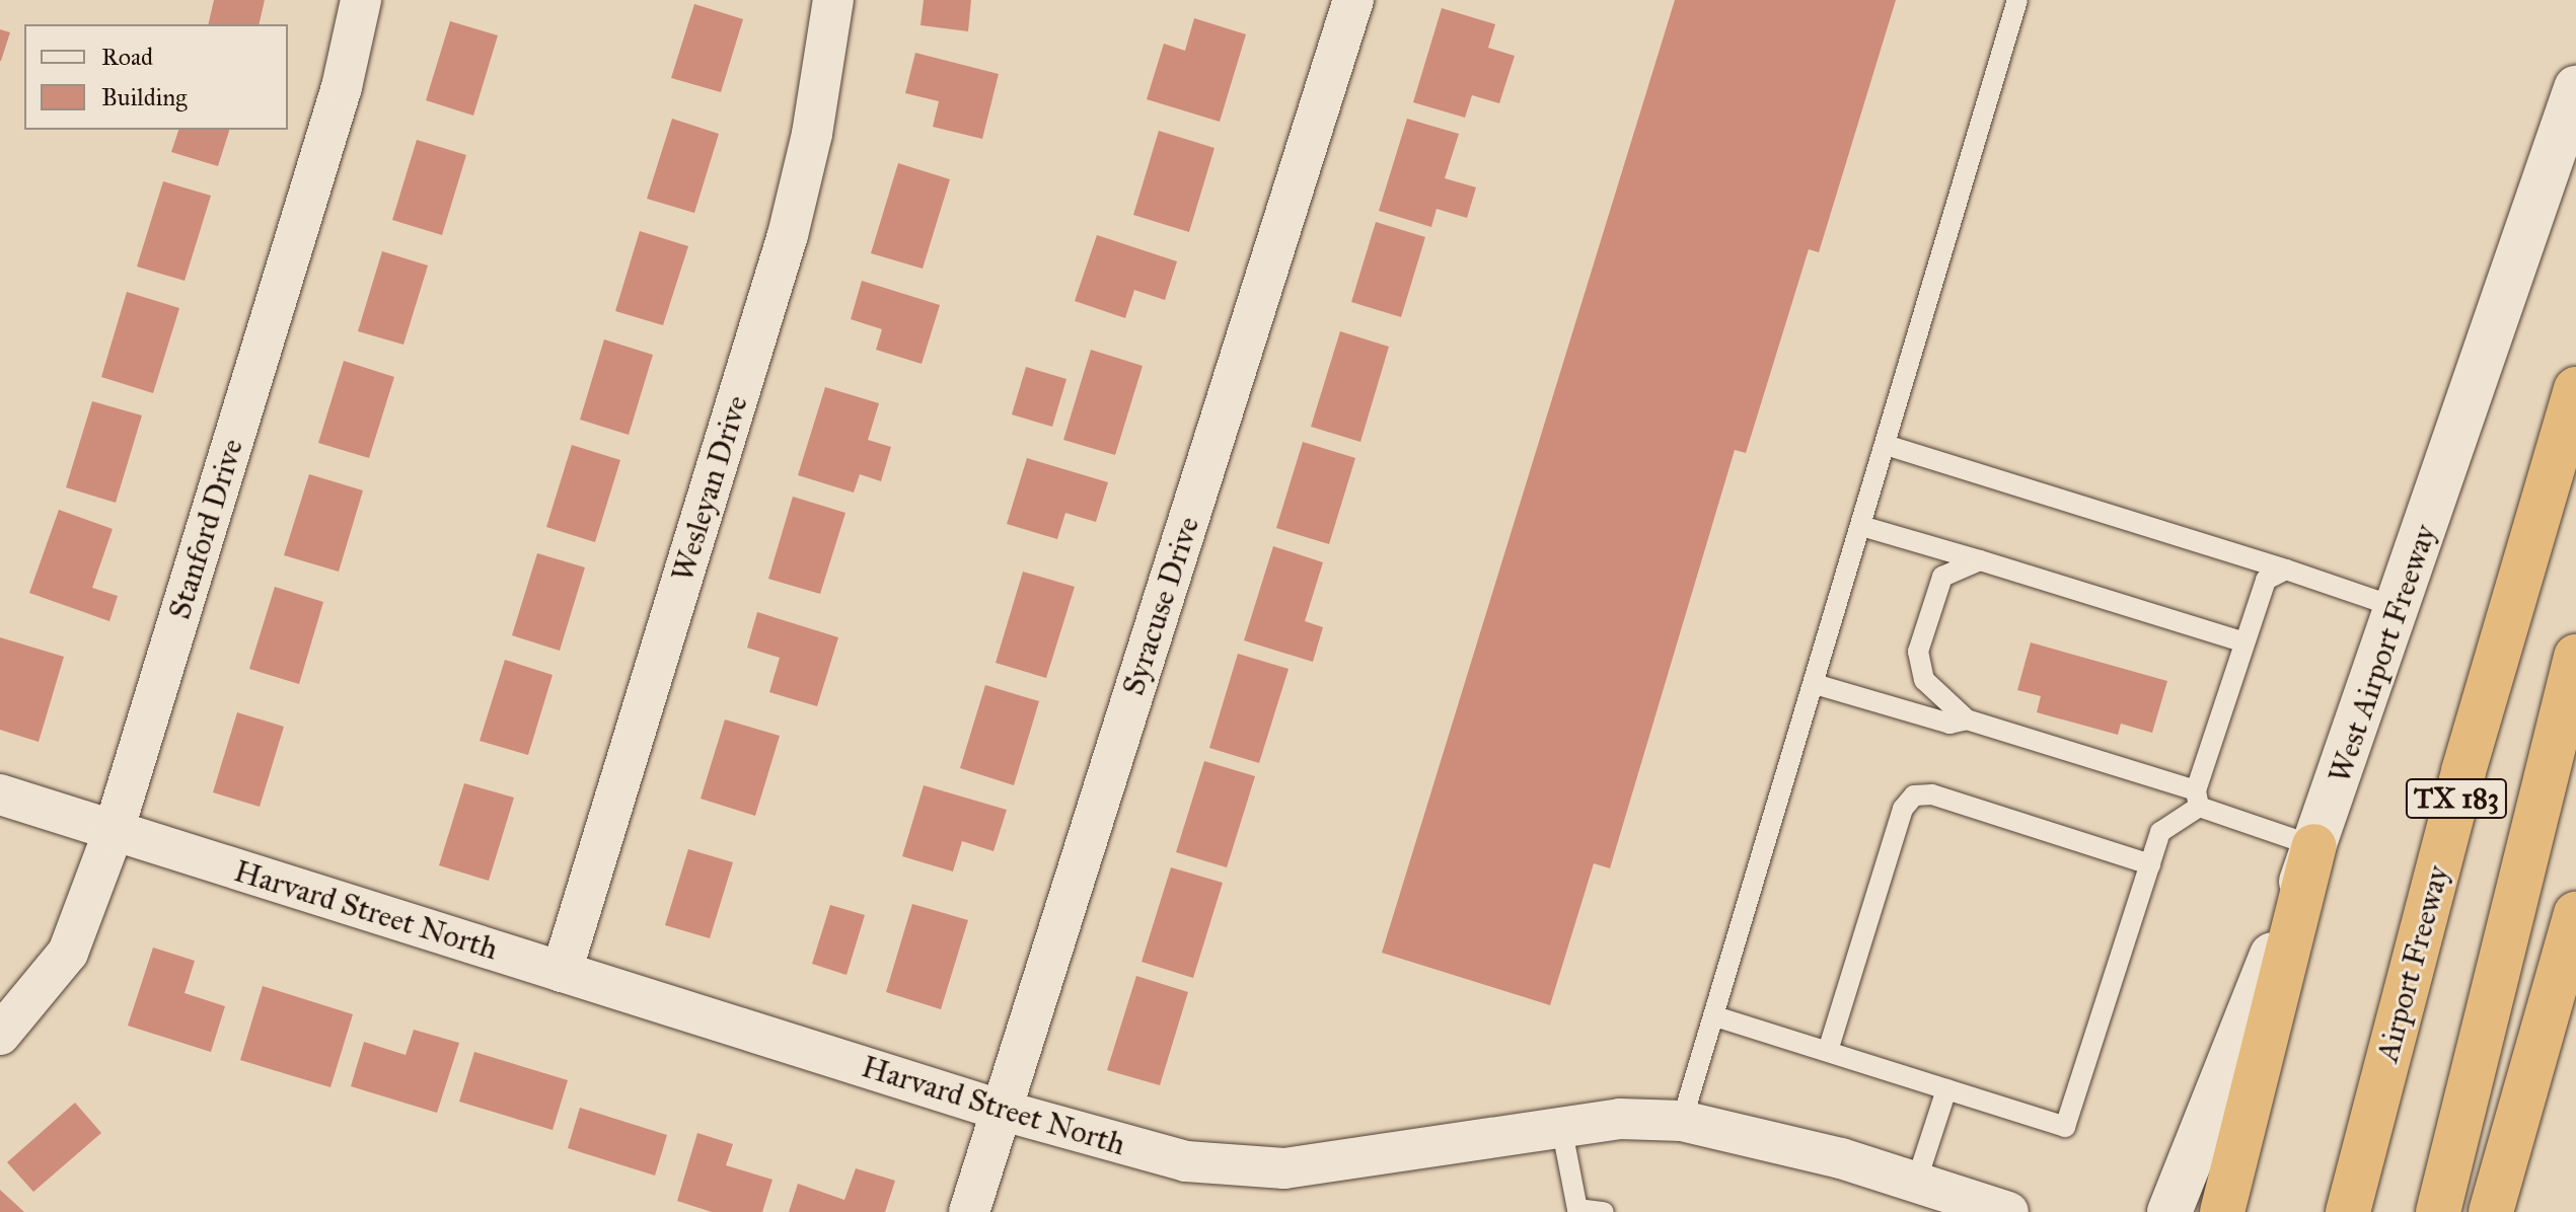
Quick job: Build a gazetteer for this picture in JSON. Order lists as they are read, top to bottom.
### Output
{
  "streets": {
    "highway": ["TX 183", "Airport Freeway"],
    "main road": ["West Airport Freeway"],
    "street": [
      "Wesleyan Drive",
      "Stanford Drive",
      "Syracuse Drive",
      "Harvard Street North"
    ]
  },
  "crossings": [
    ["Wesleyan Drive", "Harvard Street North"],
    ["Stanford Drive", "Harvard Street North"],
    ["Syracuse Drive", "Harvard Street North"]
  ],
  "legend": ["Road", "Building"]
}
